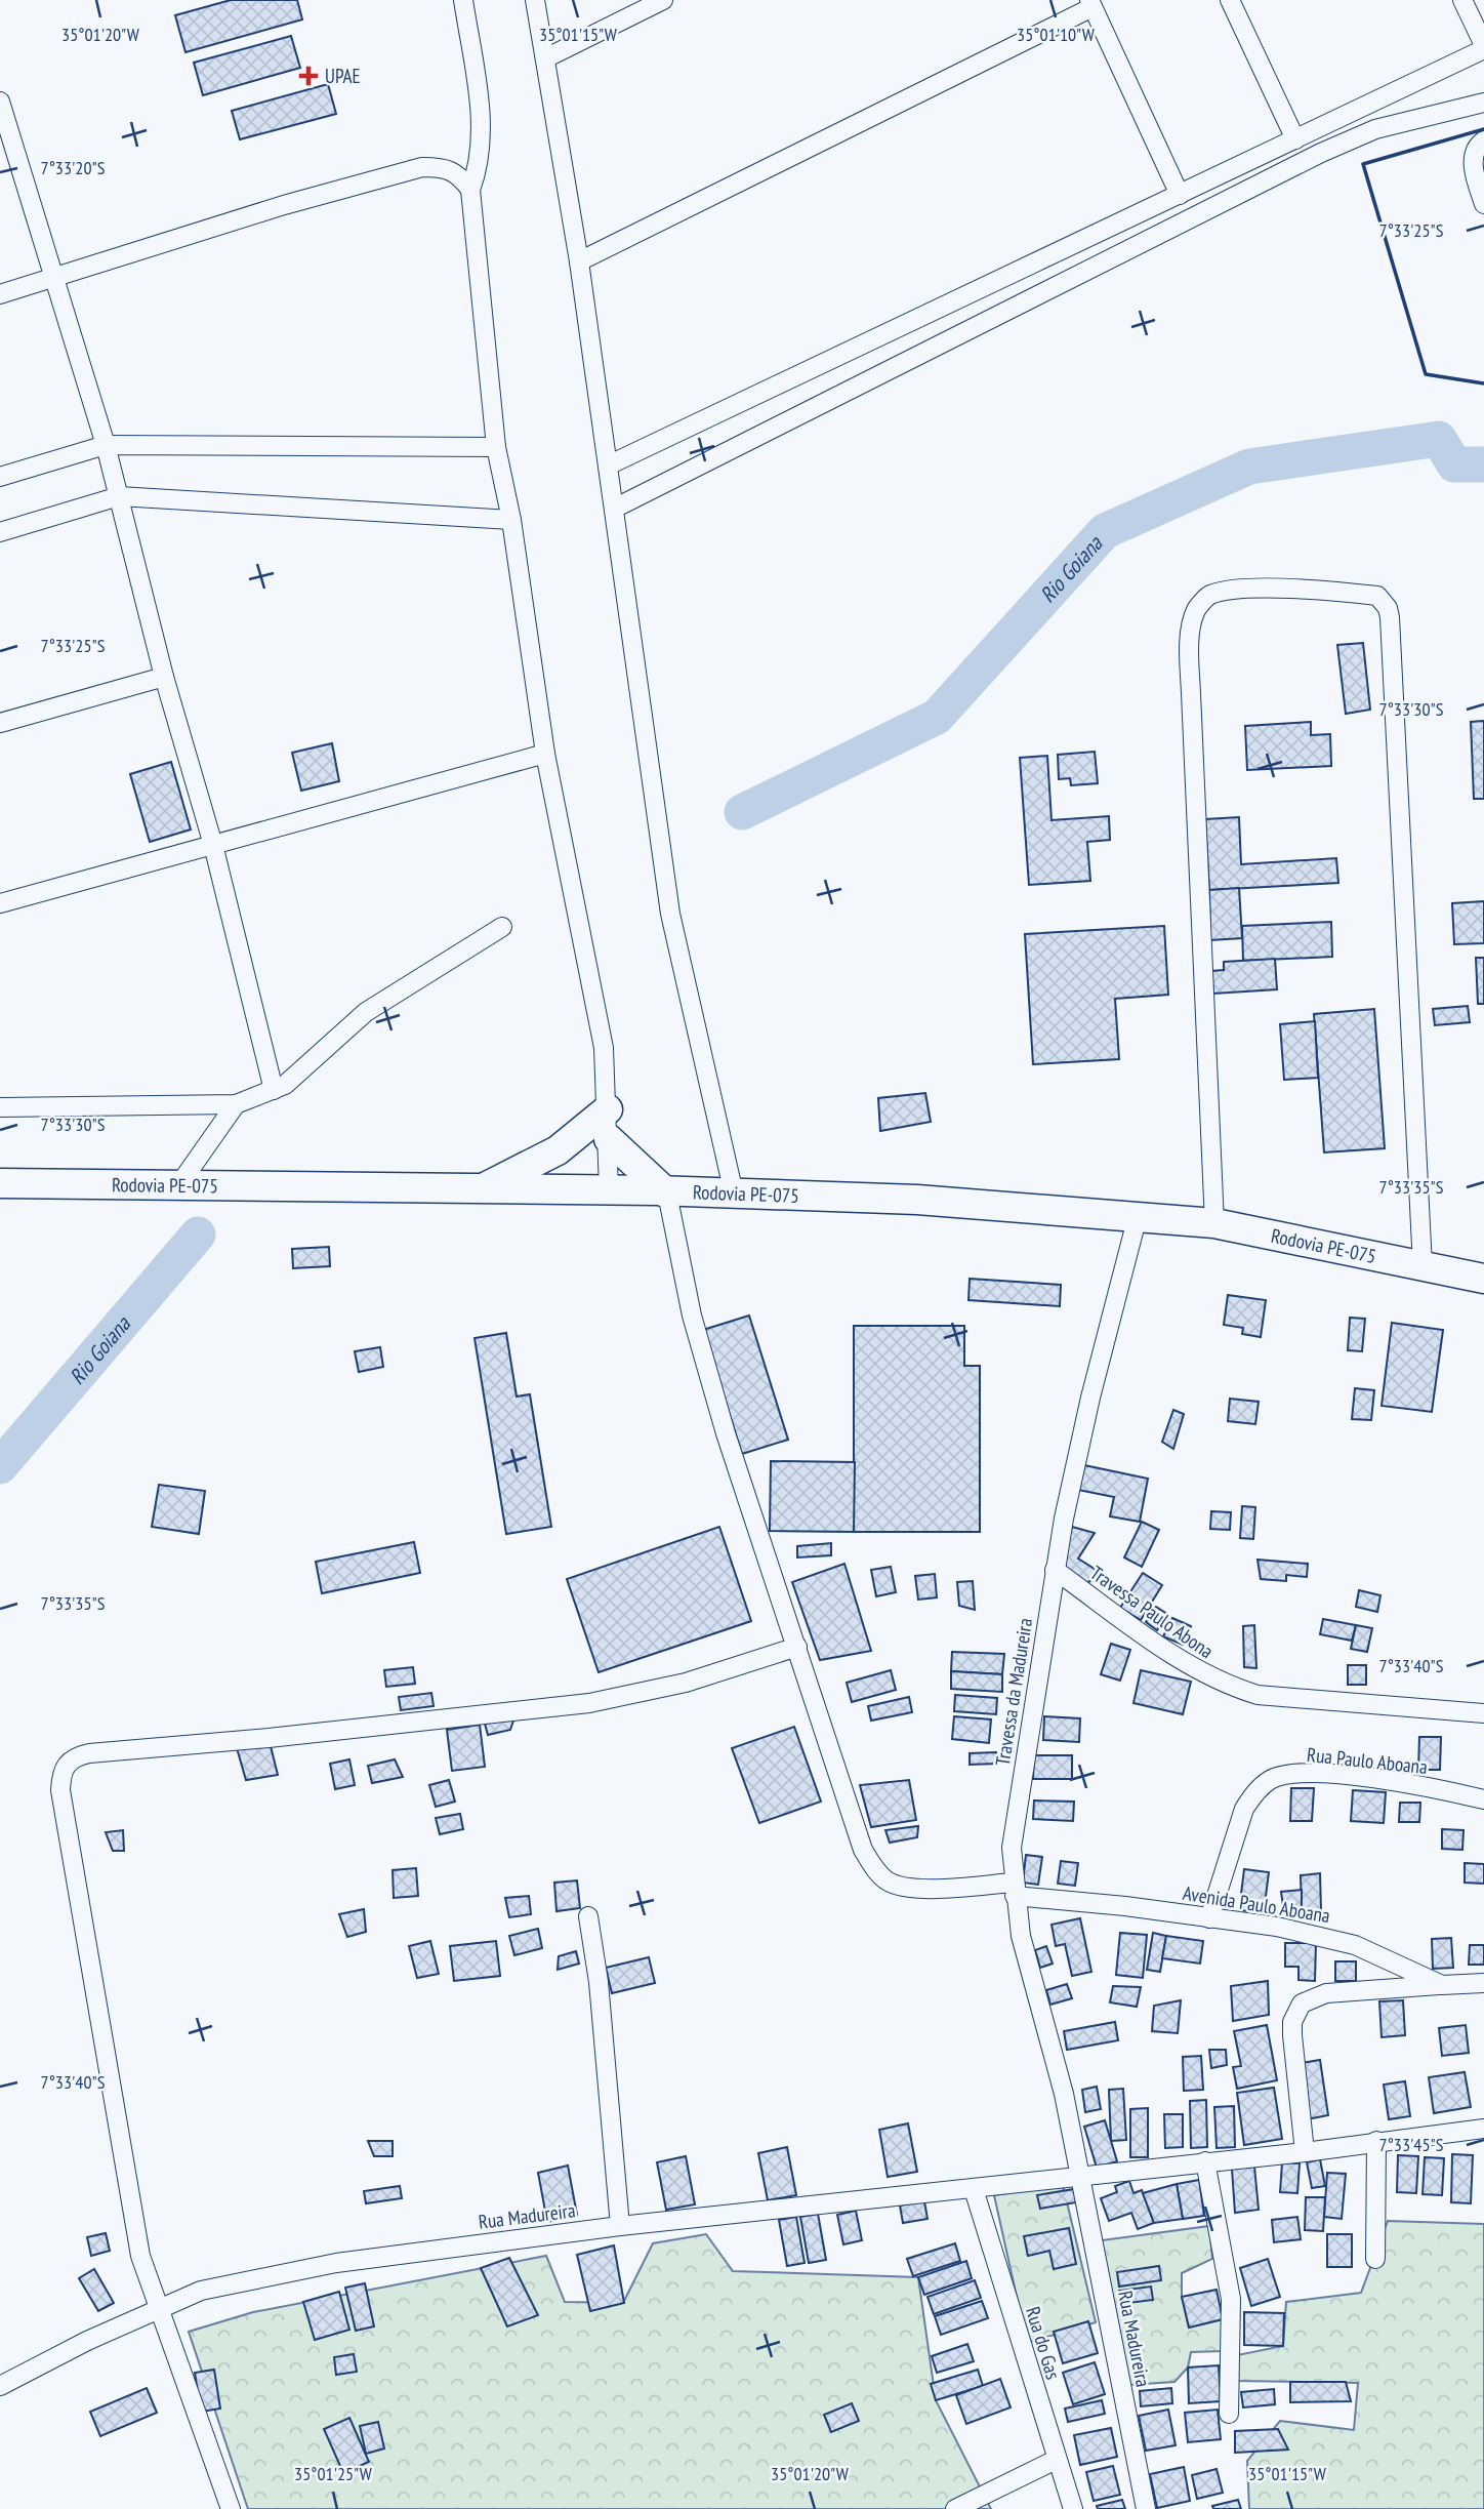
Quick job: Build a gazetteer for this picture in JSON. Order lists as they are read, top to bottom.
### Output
{
  "streets": {
    "main road": ["Rodovia PE-075"],
    "street": [
      "Travessa Paulo Abona",
      "Travessa da Madureira",
      "Rua Paulo Aboana",
      "Avenida Paulo Aboana",
      "Rua Madureira",
      "Rua do Gas"
    ]
  },
  "crossings": [
    ["Rodovia PE-075", "Travessa da Madureira"],
    ["Rodovia PE-075", "Avenida Paulo Aboana"],
    ["Travessa Paulo Abona", "Travessa da Madureira"],
    ["Travessa da Madureira", "Avenida Paulo Aboana"],
    ["Travessa da Madureira", "Rua Madureira"],
    ["Rua Paulo Aboana", "Avenida Paulo Aboana"],
    ["Rua Madureira", "Rua do Gas"]
  ],
  "water": ["Rio Goiana"],
  "places": {
    "health": ["UPAE"]
  },
  "coordinates": [
    "35°01'20\"W",
    "35°01'15\"W",
    "35°01'10\"W",
    "7°33'20\"S",
    "7°33'25\"S",
    "7°33'30\"S",
    "7°33'35\"S",
    "7°33'40\"S",
    "7°33'45\"S",
    "35°01'25\"W"
  ]
}
